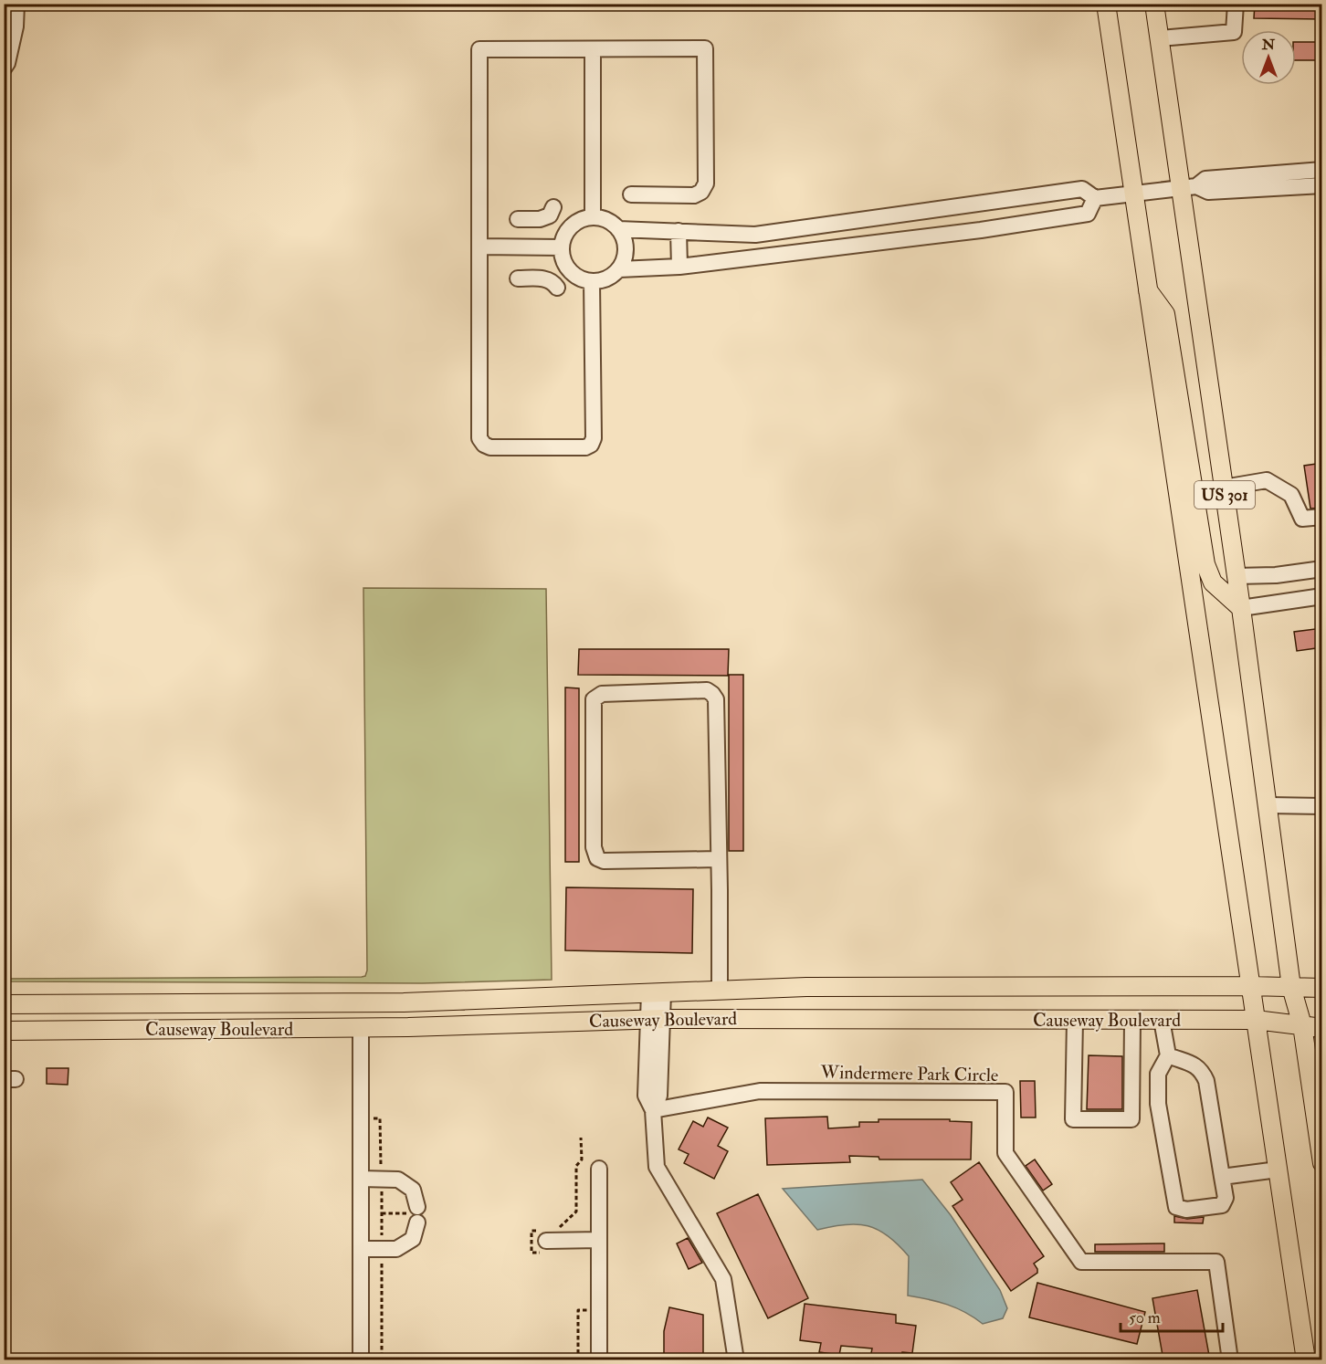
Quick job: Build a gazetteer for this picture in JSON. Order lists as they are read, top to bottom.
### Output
{
  "streets": {
    "main road": ["US 301", "Causeway Boulevard"],
    "street": ["Windermere Park Circle"]
  },
  "crossings": [
    ["US 301", "Causeway Boulevard"]
  ],
  "scale_bar": "50 m",
  "north": "top"
}
